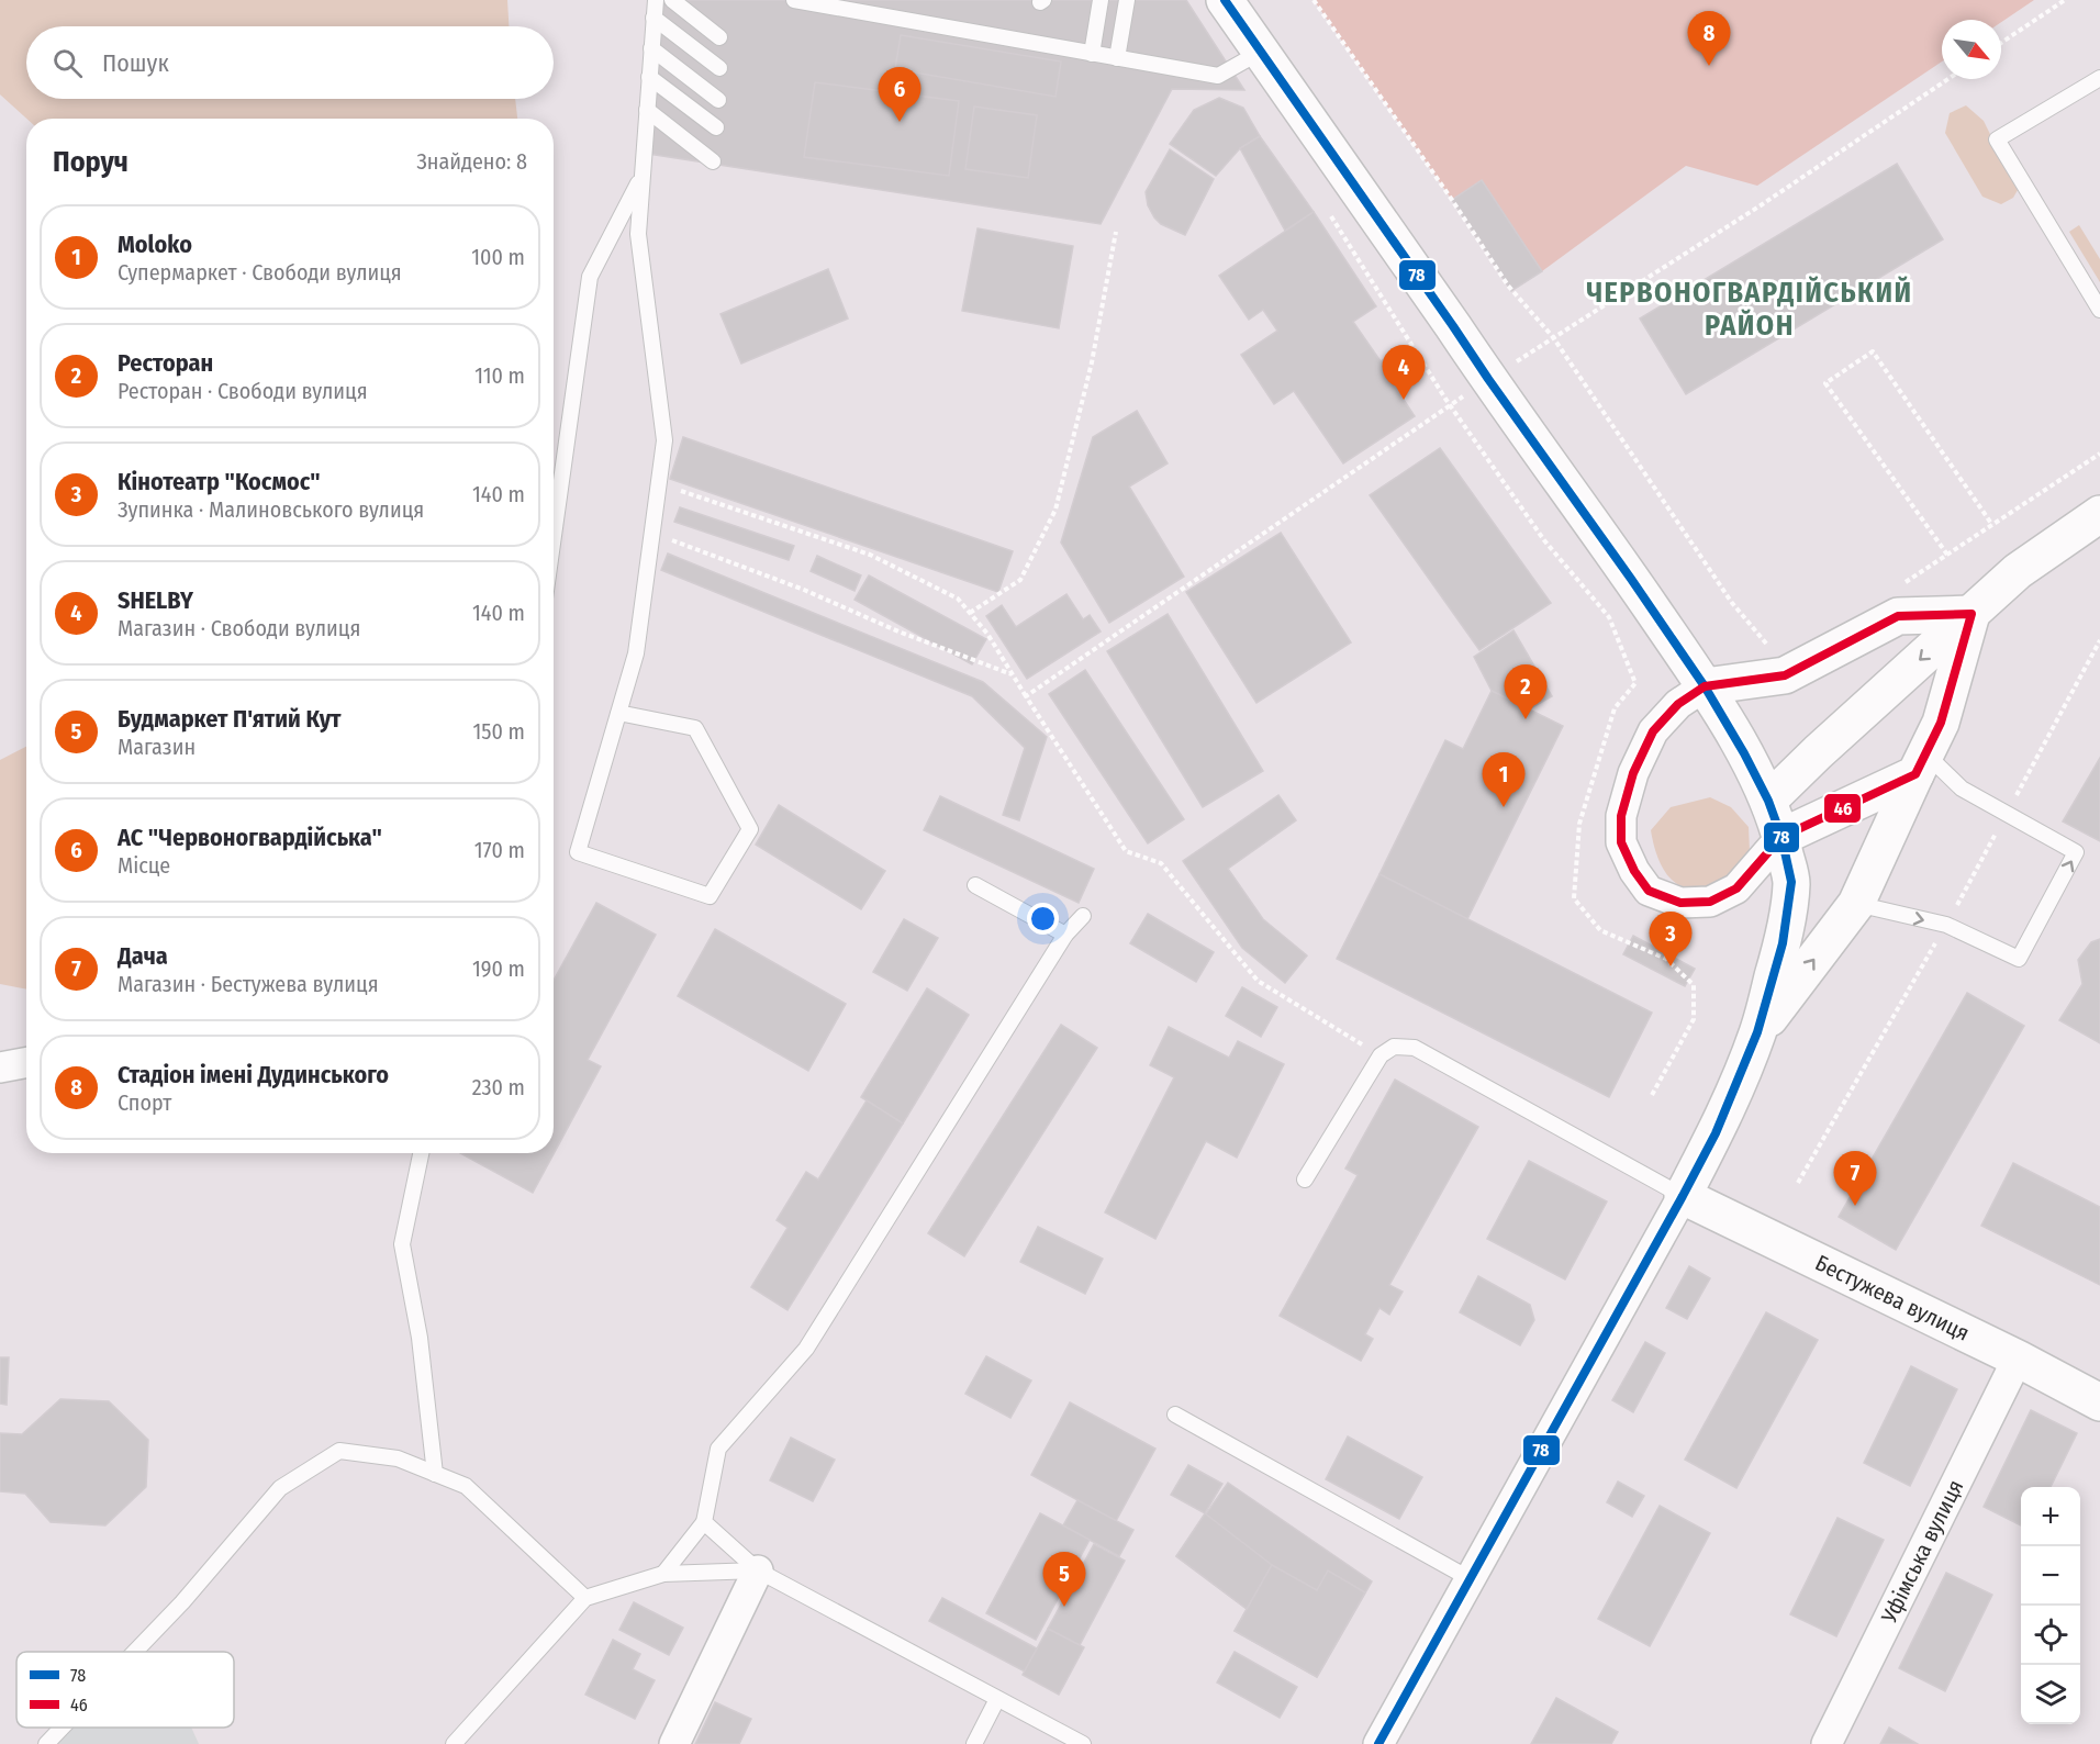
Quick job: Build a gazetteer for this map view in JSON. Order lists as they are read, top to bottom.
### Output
{
  "streets": {
    "main road": ["Бестужева вулиця"],
    "street": ["Уфімська вулиця"]
  },
  "crossings": [
    ["Бестужева вулиця", "Уфімська вулиця"]
  ],
  "districts": ["ЧЕРВОНОГВАРДІЙСЬКИЙ РАЙОН"],
  "lines": ["transit line 78", "transit line 46"],
  "legend": ["78", "46"],
  "north": "bottom right",
  "page": {
    "pins": [
      "8",
      "6",
      "4",
      "2",
      "1",
      "3",
      "7",
      "5"
    ],
    "search": "Пошук",
    "heading": ["Поруч", "Знайдено: 8"],
    "list": [
      {
        "mark": "1",
        "name": "Moloko",
        "note": "Супермаркет · Свободи вулиця",
        "value": "100 m"
      },
      {
        "mark": "2",
        "name": "Ресторан",
        "note": "Ресторан · Свободи вулиця",
        "value": "110 m"
      },
      {
        "mark": "3",
        "name": "Кінотеатр \"Космос\"",
        "note": "Зупинка · Малиновського вулиця",
        "value": "140 m"
      },
      {
        "mark": "4",
        "name": "SHELBY",
        "note": "Магазин · Свободи вулиця",
        "value": "140 m"
      },
      {
        "mark": "5",
        "name": "Будмаркет П'ятий Кут",
        "note": "Магазин",
        "value": "150 m"
      },
      {
        "mark": "6",
        "name": "АС \"Червоногвардійська\"",
        "note": "Місце",
        "value": "170 m"
      },
      {
        "mark": "7",
        "name": "Дача",
        "note": "Магазин · Бестужева вулиця",
        "value": "190 m"
      },
      {
        "mark": "8",
        "name": "Стадіон імені Дудинського",
        "note": "Спорт",
        "value": "230 m"
      }
    ],
    "map_buttons": ["+", "−"]
  }
}
